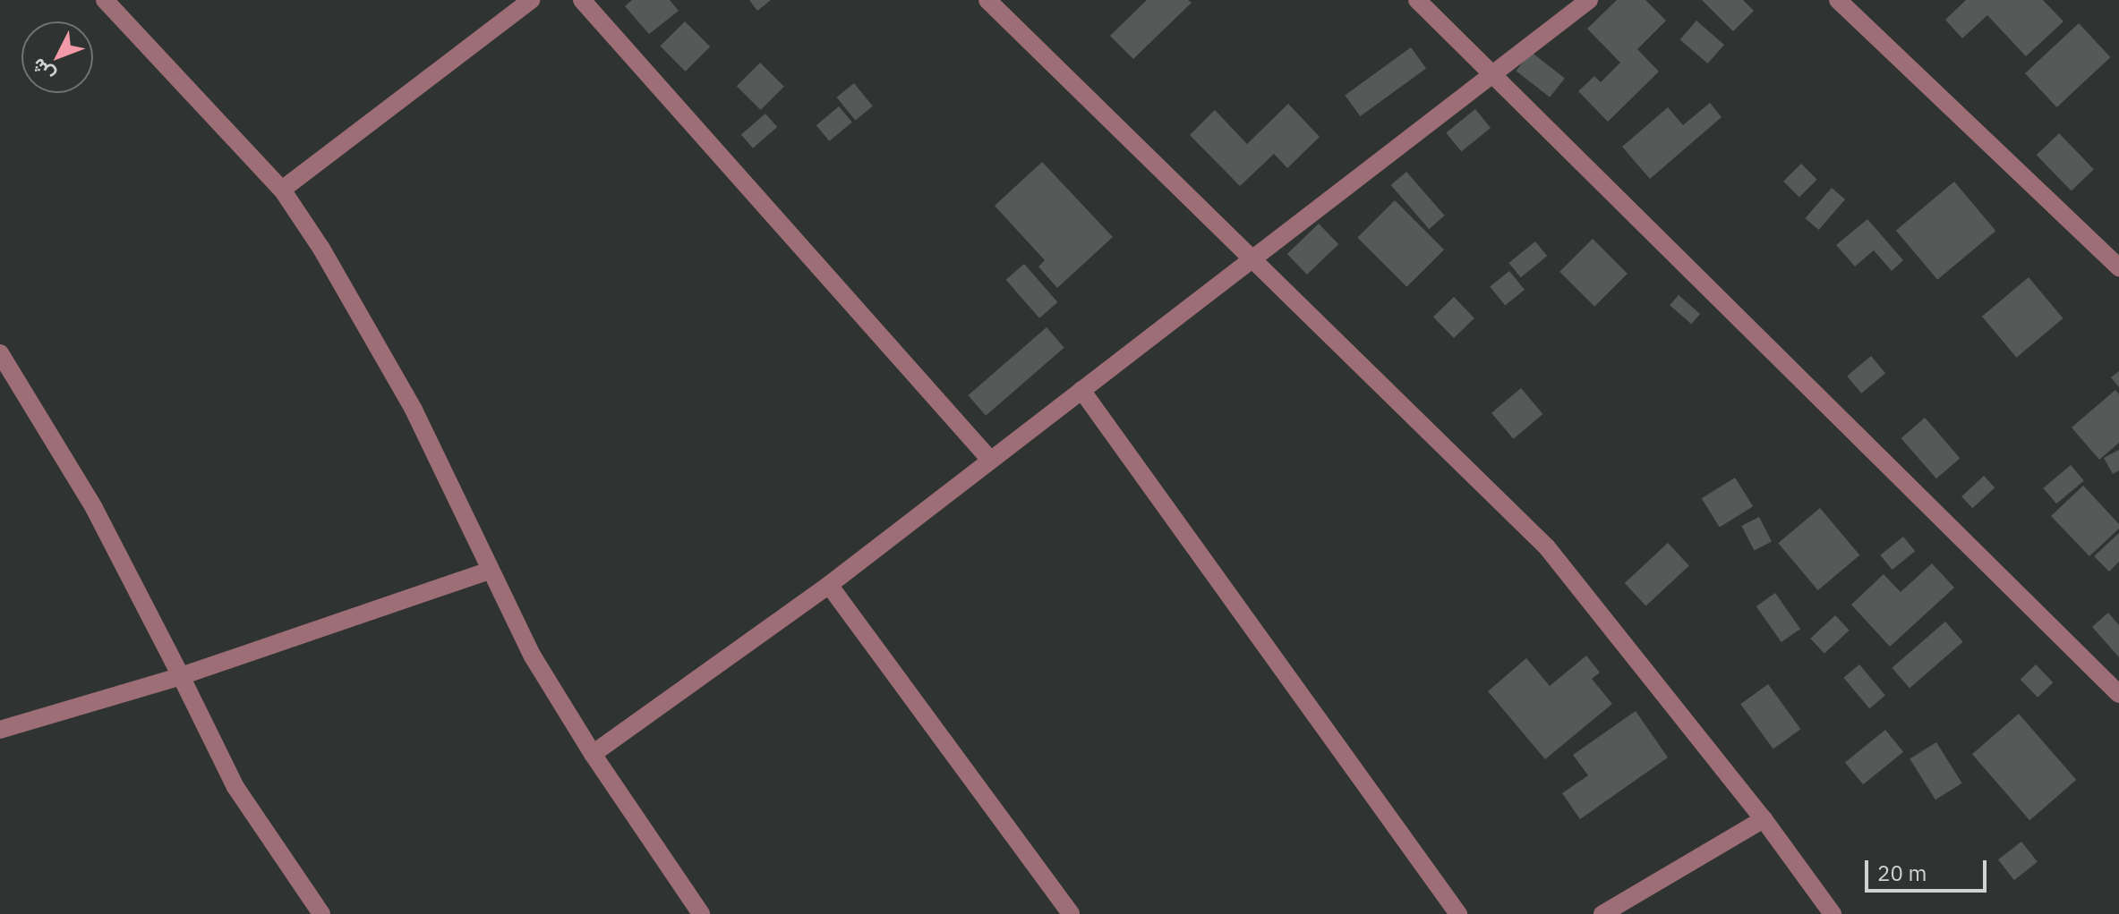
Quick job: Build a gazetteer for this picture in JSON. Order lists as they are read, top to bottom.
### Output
{
  "scale_bar": "20 m",
  "north": "bottom left"
}
